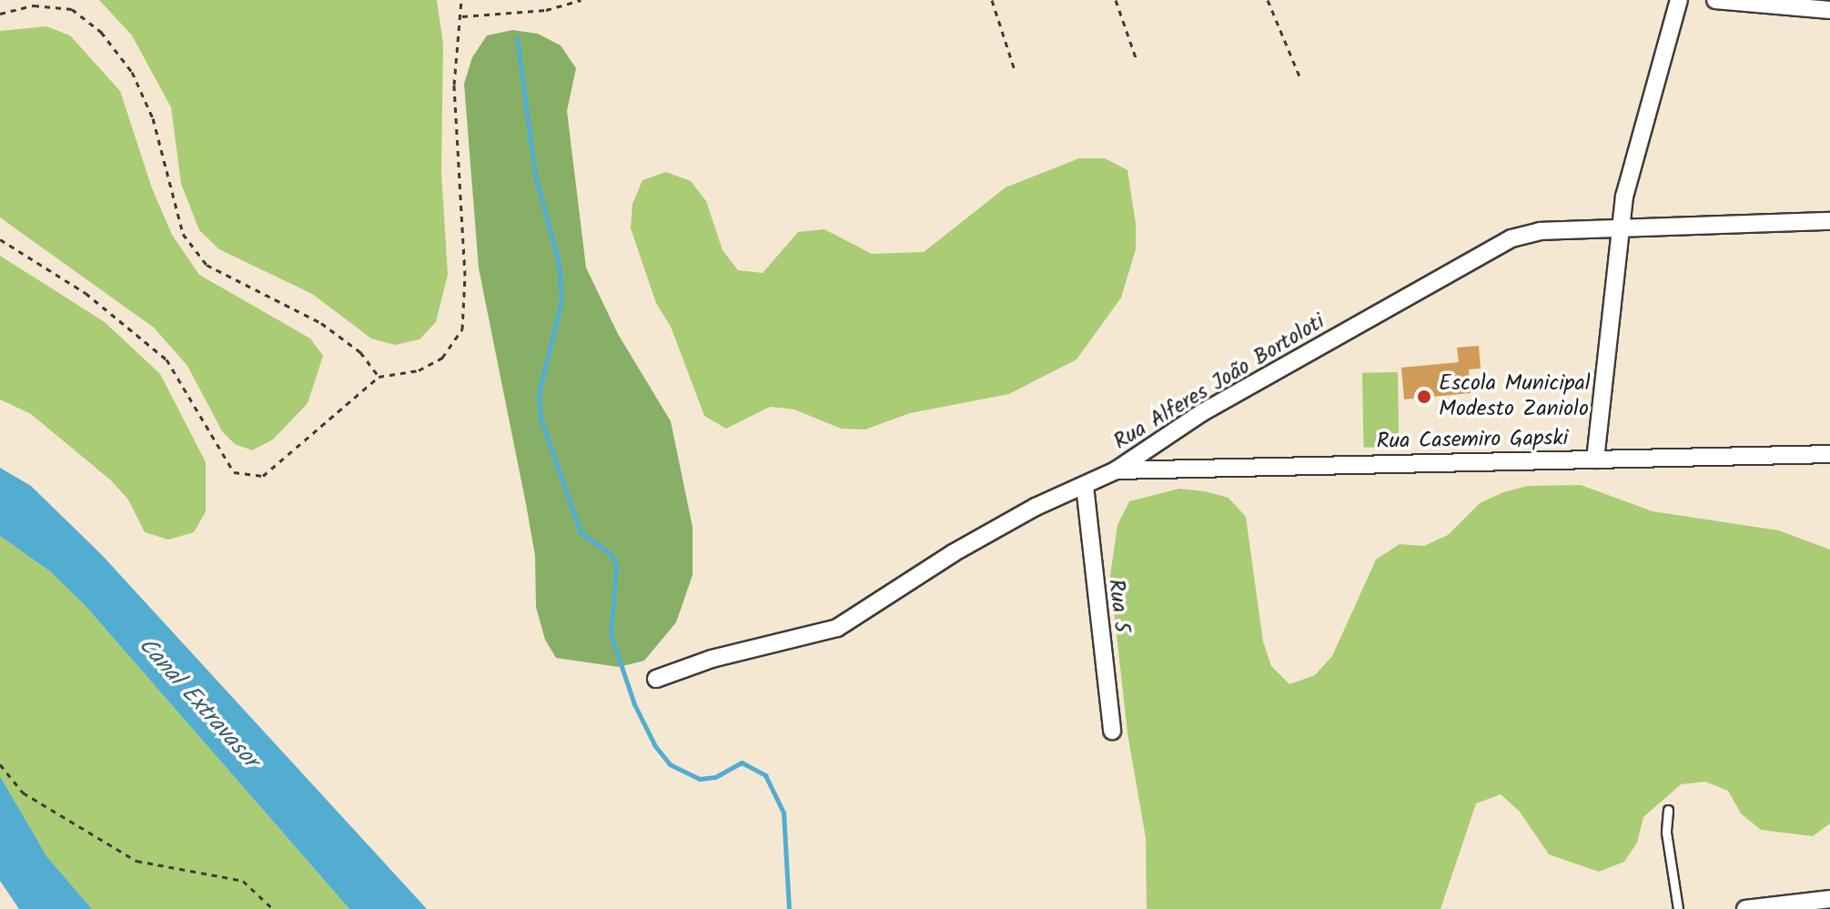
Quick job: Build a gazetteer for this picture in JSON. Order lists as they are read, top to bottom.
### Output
{
  "streets": {
    "street": ["Rua Alferes João Bortoloti", "Rua Casemiro Gapski", "Rua 5"]
  },
  "crossings": [
    ["Rua Alferes João Bortoloti", "Rua Casemiro Gapski"],
    ["Rua Alferes João Bortoloti", "Rua 5"]
  ],
  "water": ["Canal Extravasor"],
  "places": ["Escola Municipal Modesto Zaniolo"]
}
